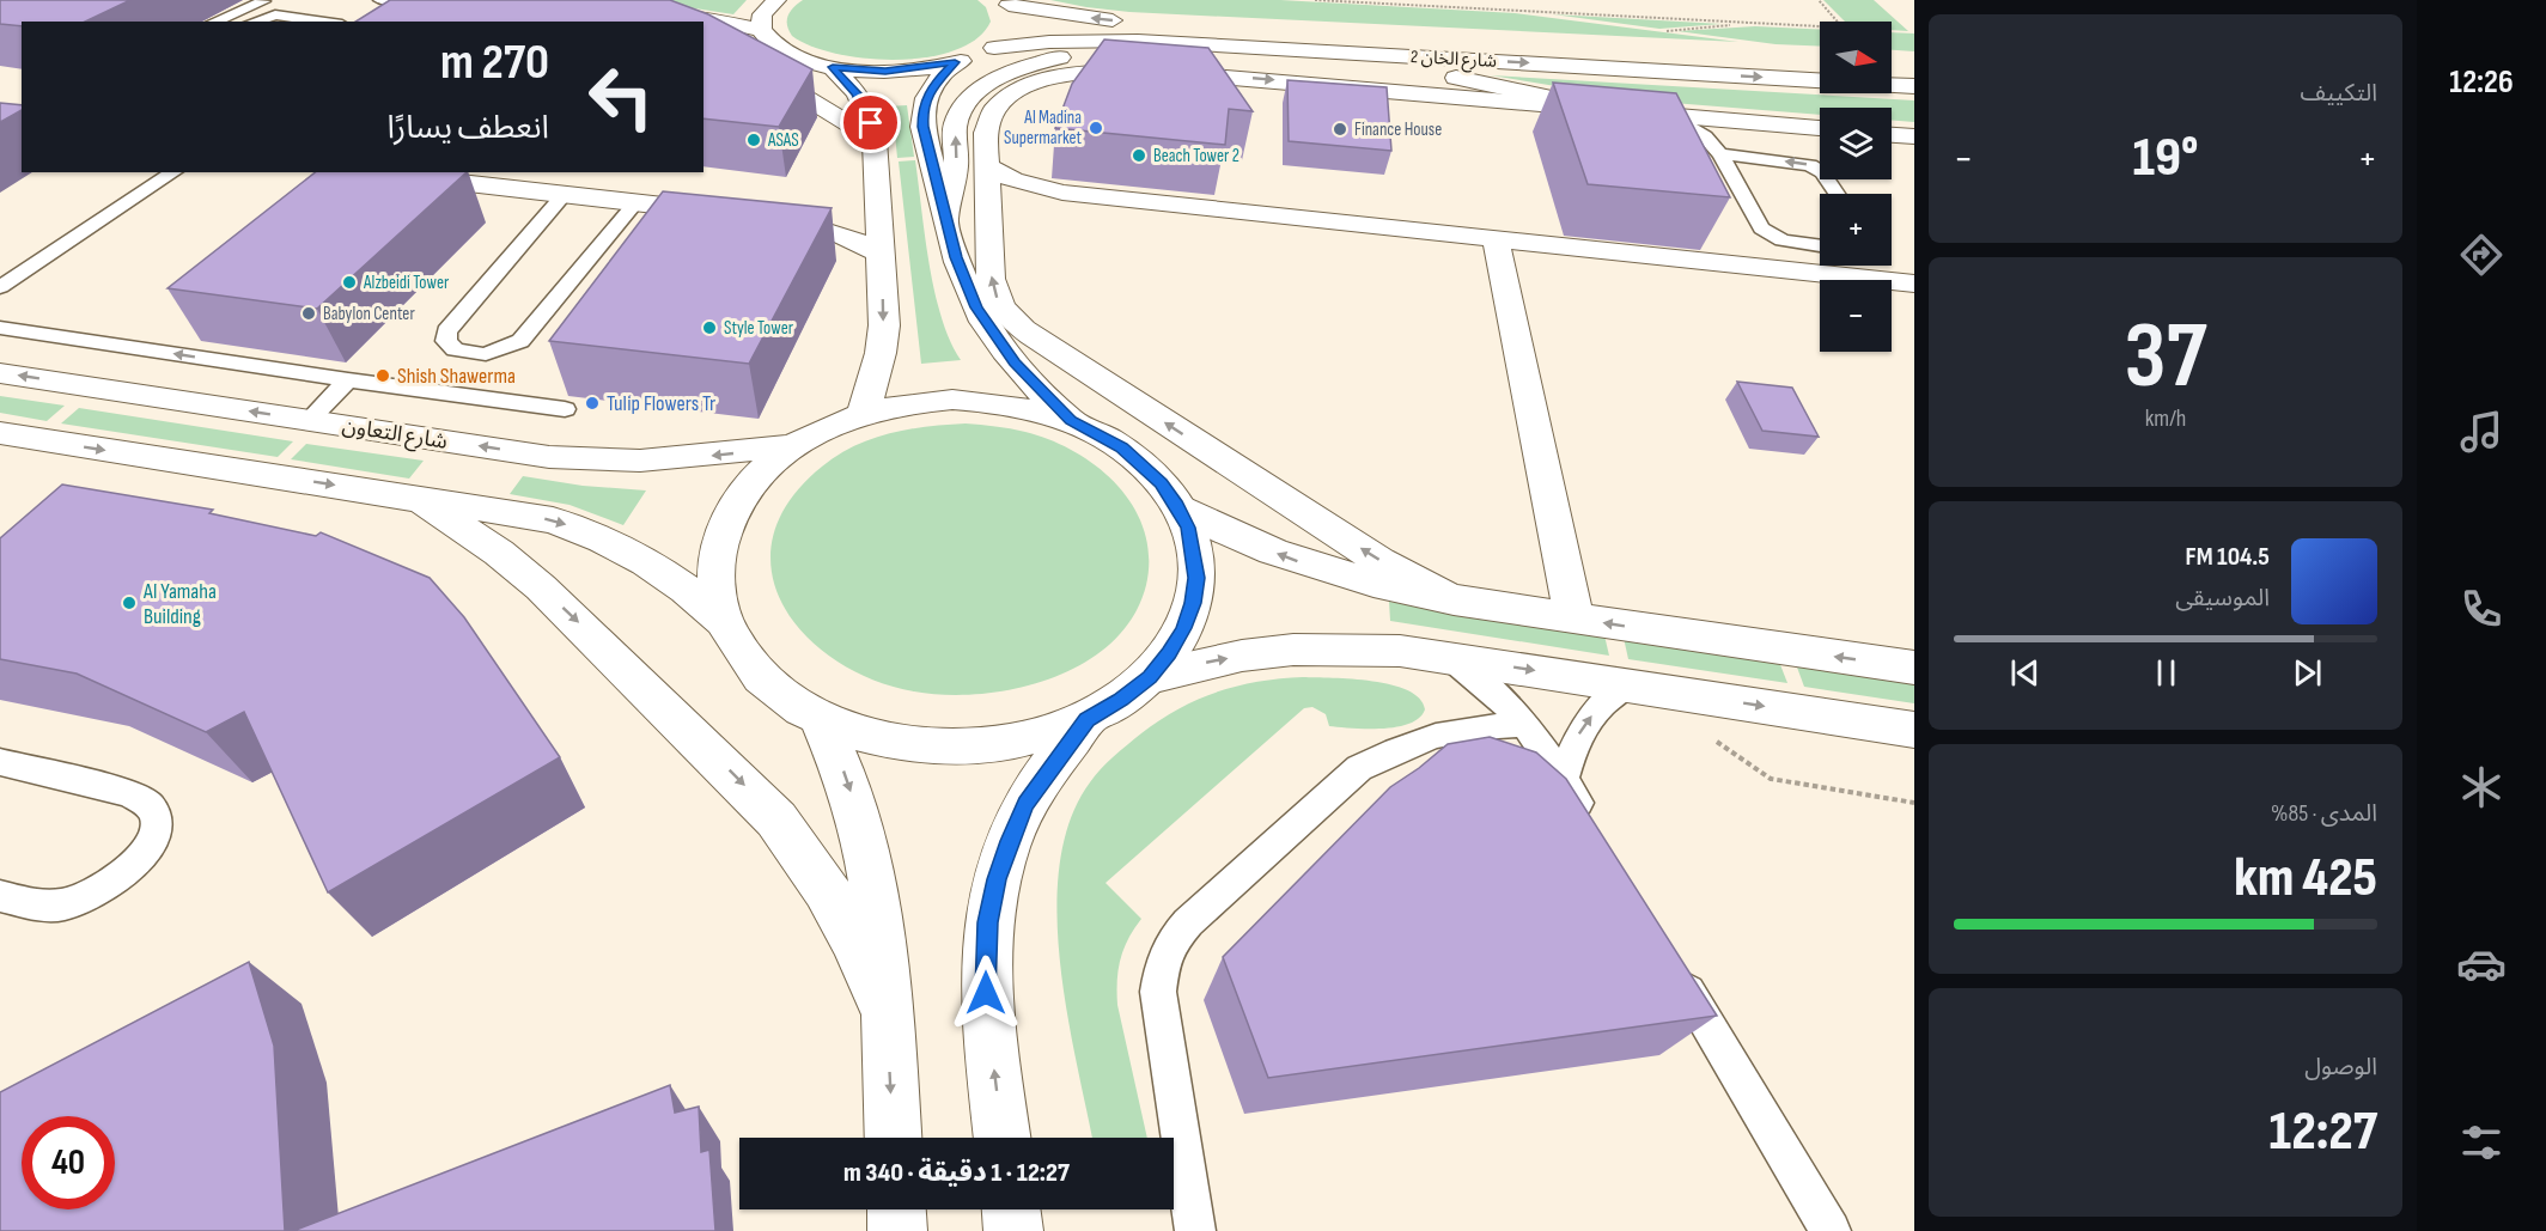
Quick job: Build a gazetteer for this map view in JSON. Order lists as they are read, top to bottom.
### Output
{
  "streets": {
    "main road": ["شارع الخان 2", "شارع التعاون"]
  },
  "places": [
    "Al Madina Supermarket",
    "Finance House",
    "ASAS",
    "Beach Tower 2",
    "Alzbeidi Tower",
    "Babylon Center",
    "Style Tower",
    "Shish Shawerma",
    "Tulip Flowers Tr",
    "Al Yamaha Building"
  ],
  "north": "right",
  "page": {
    "tabs": "12:26",
    "tile": [
      "التكييف",
      ["37", "km/h"],
      ["المدى · 85%", "425 km"],
      ["الوصول", "12:27"]
    ],
    "map_buttons": ["+", "−"],
    "turn": ["270 m", "انعطف يسارًا"],
    "heat": ["−", "19°", "+"],
    "song": ["104.5 FM", "الموسيقى"],
    "limit": "40",
    "trip": "12:27 · 1 دقيقة · 340 m"
  }
}
